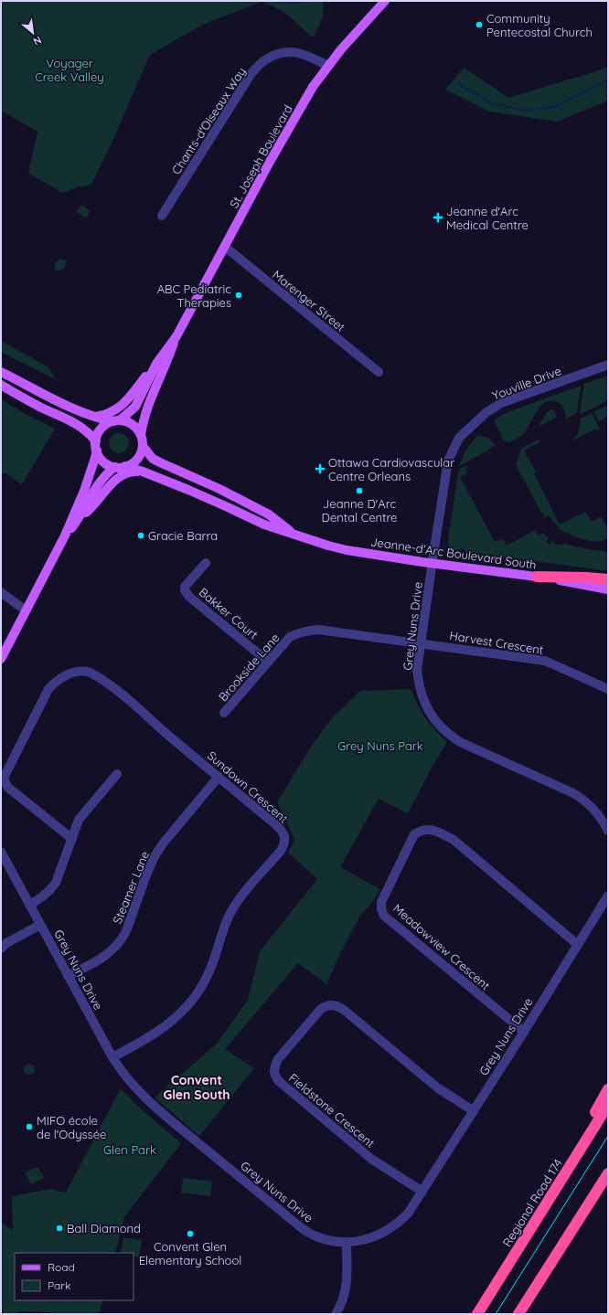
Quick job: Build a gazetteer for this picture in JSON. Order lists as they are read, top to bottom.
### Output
{
  "streets": {
    "highway": ["Regional Road 174"],
    "main road": ["St. Joseph Boulevard", "Jeanne-d'Arc Boulevard South"],
    "street": [
      "Chants-d'Oiseaux Way",
      "Marenger Street",
      "Youville Drive",
      "Bakker Court",
      "Grey Nuns Drive",
      "Harvest Crescent",
      "Brookside Lane",
      "Sundown Crescent",
      "Steamer Lane",
      "Meadowview Crescent",
      "Fieldstone Crescent"
    ]
  },
  "crossings": [
    ["Chants-d'Oiseaux Way", "St. Joseph Boulevard"],
    ["St. Joseph Boulevard", "Marenger Street"],
    ["St. Joseph Boulevard", "Jeanne-d'Arc Boulevard South"],
    ["Youville Drive", "Jeanne-d'Arc Boulevard South"],
    ["Youville Drive", "Grey Nuns Drive"],
    ["Jeanne-d'Arc Boulevard South", "Grey Nuns Drive"],
    ["Bakker Court", "Brookside Lane"],
    ["Grey Nuns Drive", "Harvest Crescent"],
    ["Grey Nuns Drive", "Brookside Lane"],
    ["Grey Nuns Drive", "Sundown Crescent"],
    ["Grey Nuns Drive", "Steamer Lane"],
    ["Grey Nuns Drive", "Meadowview Crescent"],
    ["Grey Nuns Drive", "Fieldstone Crescent"],
    ["Harvest Crescent", "Brookside Lane"],
    ["Sundown Crescent", "Steamer Lane"]
  ],
  "districts": ["Convent Glen South"],
  "parks": ["Voyager Creek Valley", "Grey Nuns Park", "Glen Park"],
  "places": {
    "other": [
      "Community Pentecostal Church",
      "ABC Pediatric Therapies",
      "Jeanne D'Arc Dental Centre",
      "Gracie Barra",
      "MIFO école de l'Odyssée",
      "Ball Diamond",
      "Convent Glen Elementary School"
    ],
    "health": ["Jeanne d'Arc Medical Centre", "Ottawa Cardiovascular Centre Orleans"]
  },
  "legend": ["Road", "Park"],
  "north": "bottom right"
}
